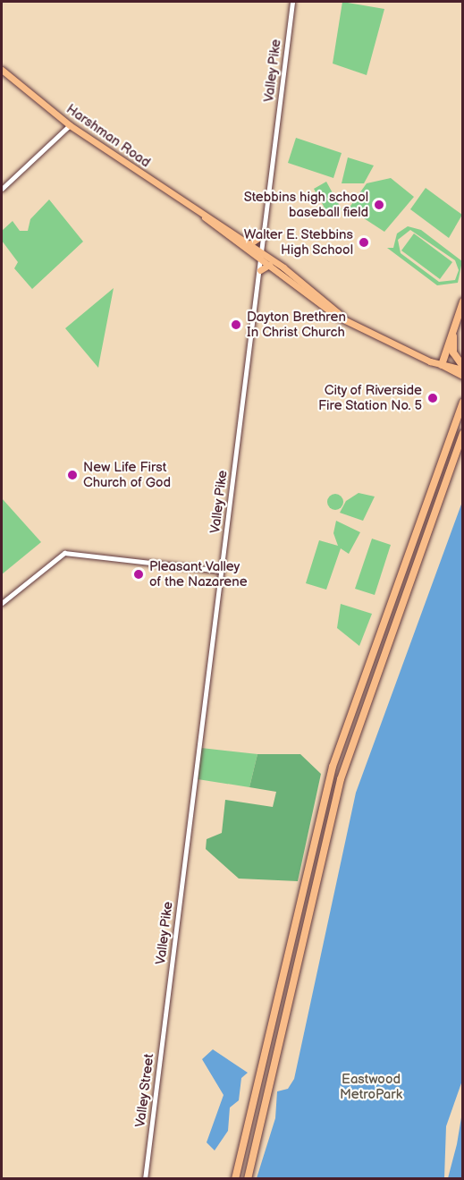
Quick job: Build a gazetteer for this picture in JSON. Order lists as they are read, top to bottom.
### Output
{
  "streets": {
    "main road": ["Harshman Road"],
    "street": ["Valley Pike", "Valley Street"]
  },
  "crossings": [
    ["Valley Pike", "Harshman Road"],
    ["Valley Pike", "Valley Street"]
  ],
  "parks": ["Eastwood MetroPark"],
  "places": [
    "Stebbins high school baseball field",
    "Walter E. Stebbins High School",
    "Dayton Brethren In Christ Church",
    "City of Riverside Fire Station No. 5",
    "New Life First Church of God",
    "Pleasant Valley of the Nazarene"
  ]
}
